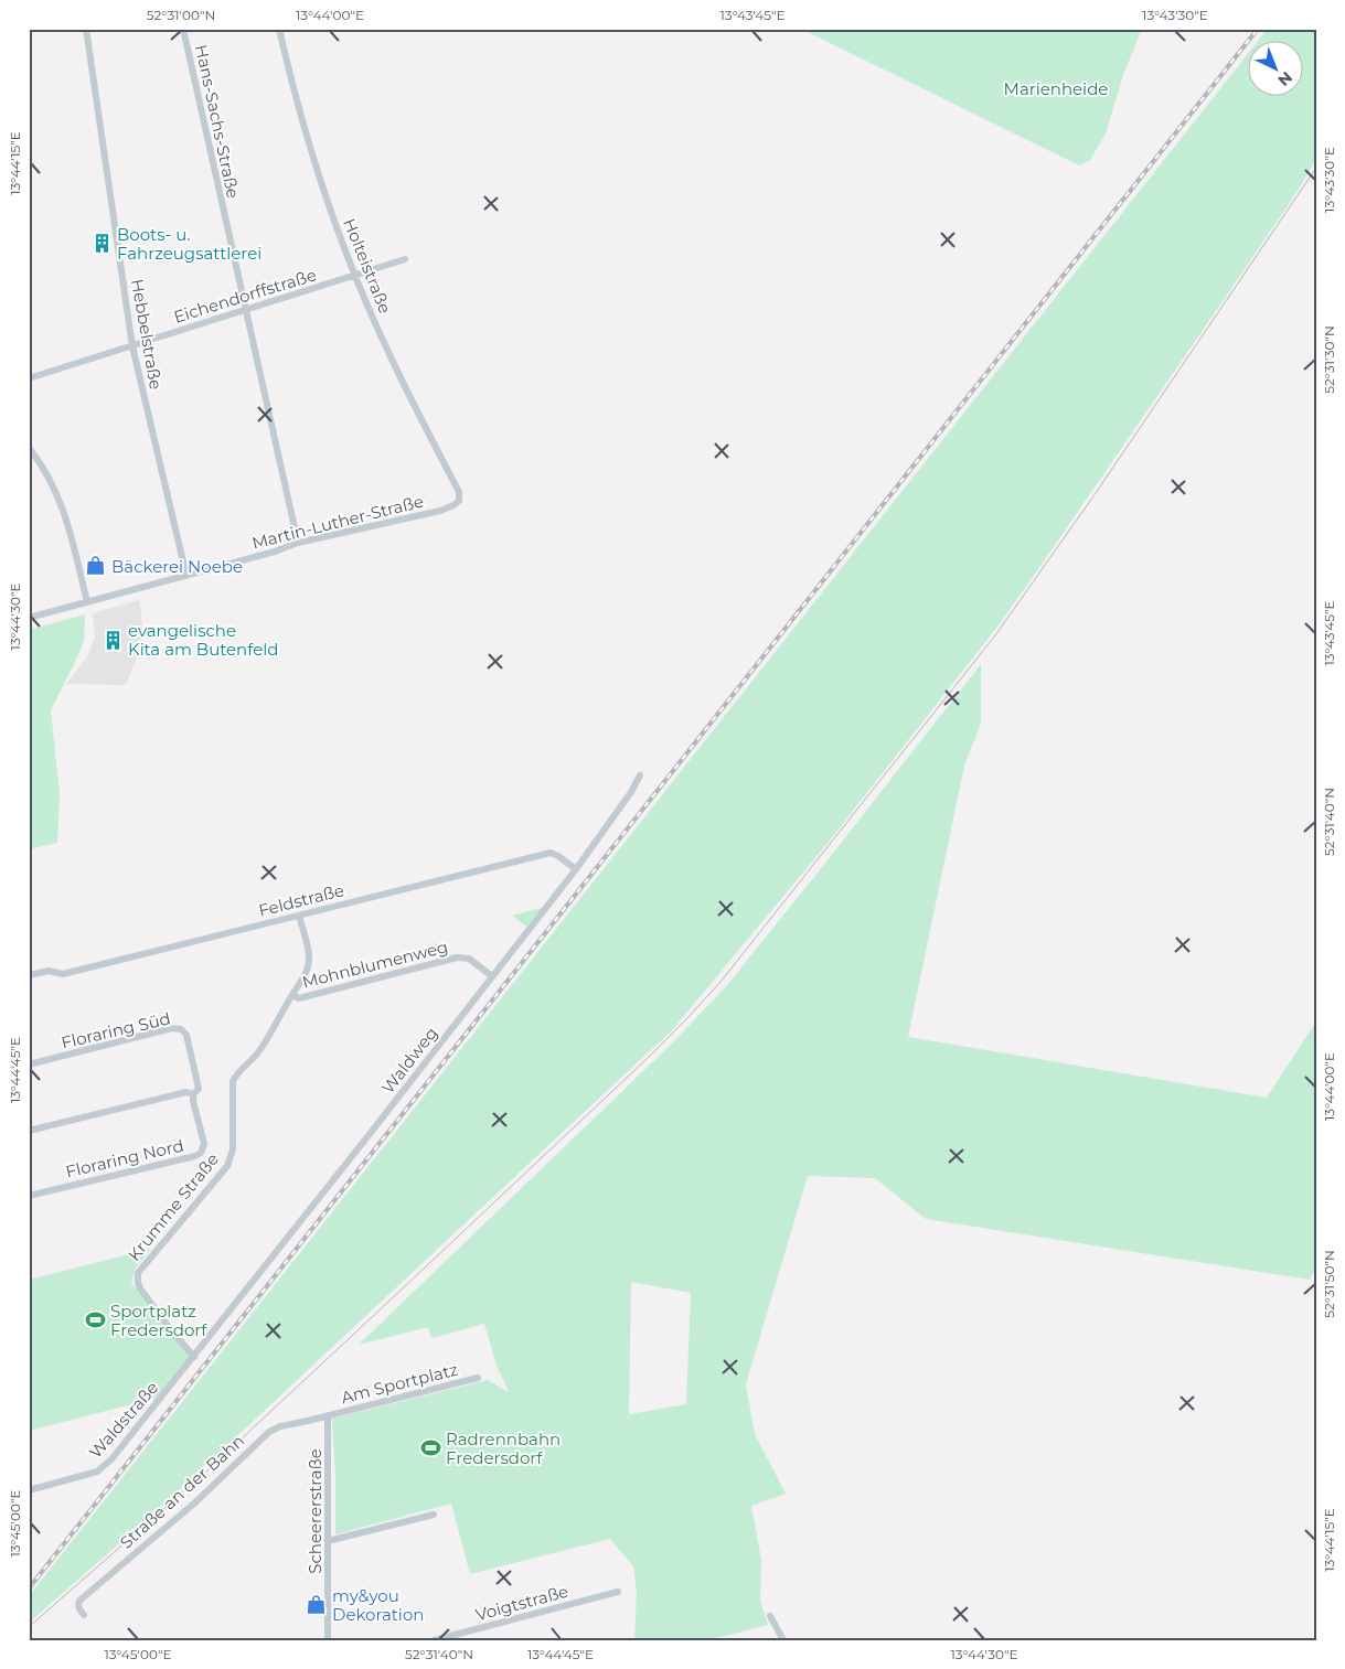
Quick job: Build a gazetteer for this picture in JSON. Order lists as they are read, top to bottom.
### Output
{
  "streets": {
    "street": [
      "Hans-Sachs-Straße",
      "Holteistraße",
      "Eichendorffstraße",
      "Hebbelstraße",
      "Martin-Luther-Straße",
      "Feldstraße",
      "Mohnblumenweg",
      "Floraring Süd",
      "Waldweg",
      "Floraring Nord",
      "Krumme Straße",
      "Am Sportplatz",
      "Waldstraße",
      "Straße an der Bahn",
      "Scheererstraße",
      "Voigtstraße"
    ]
  },
  "crossings": [
    ["Hans-Sachs-Straße", "Eichendorffstraße"],
    ["Hans-Sachs-Straße", "Martin-Luther-Straße"],
    ["Holteistraße", "Eichendorffstraße"],
    ["Holteistraße", "Martin-Luther-Straße"],
    ["Eichendorffstraße", "Hebbelstraße"],
    ["Hebbelstraße", "Martin-Luther-Straße"],
    ["Feldstraße", "Waldweg"],
    ["Feldstraße", "Krumme Straße"],
    ["Mohnblumenweg", "Waldweg"],
    ["Mohnblumenweg", "Krumme Straße"],
    ["Floraring Süd", "Floraring Nord"],
    ["Waldweg", "Krumme Straße"],
    ["Waldweg", "Waldstraße"],
    ["Krumme Straße", "Waldstraße"],
    ["Am Sportplatz", "Straße an der Bahn"],
    ["Am Sportplatz", "Scheererstraße"],
    ["Straße an der Bahn", "Scheererstraße"]
  ],
  "parks": ["Marienheide"],
  "places": {
    "building": ["Boots- u. Fahrzeugsattlerei", "evangelische Kita am Butenfeld"],
    "shop": ["Bäckerei Noebe", "my&you Dekoration"],
    "sports": ["Sportplatz Fredersdorf", "Radrennbahn Fredersdorf"]
  },
  "north": "bottom right",
  "coordinates": [
    "52°31'00\"N",
    "13°44'00\"E",
    "13°43'45\"E",
    "13°43'30\"E",
    "13°44'15\"E",
    "52°31'30\"N",
    "13°44'30\"E",
    "52°31'40\"N",
    "13°44'45\"E",
    "52°31'50\"N",
    "13°45'00\"E"
  ]
}
